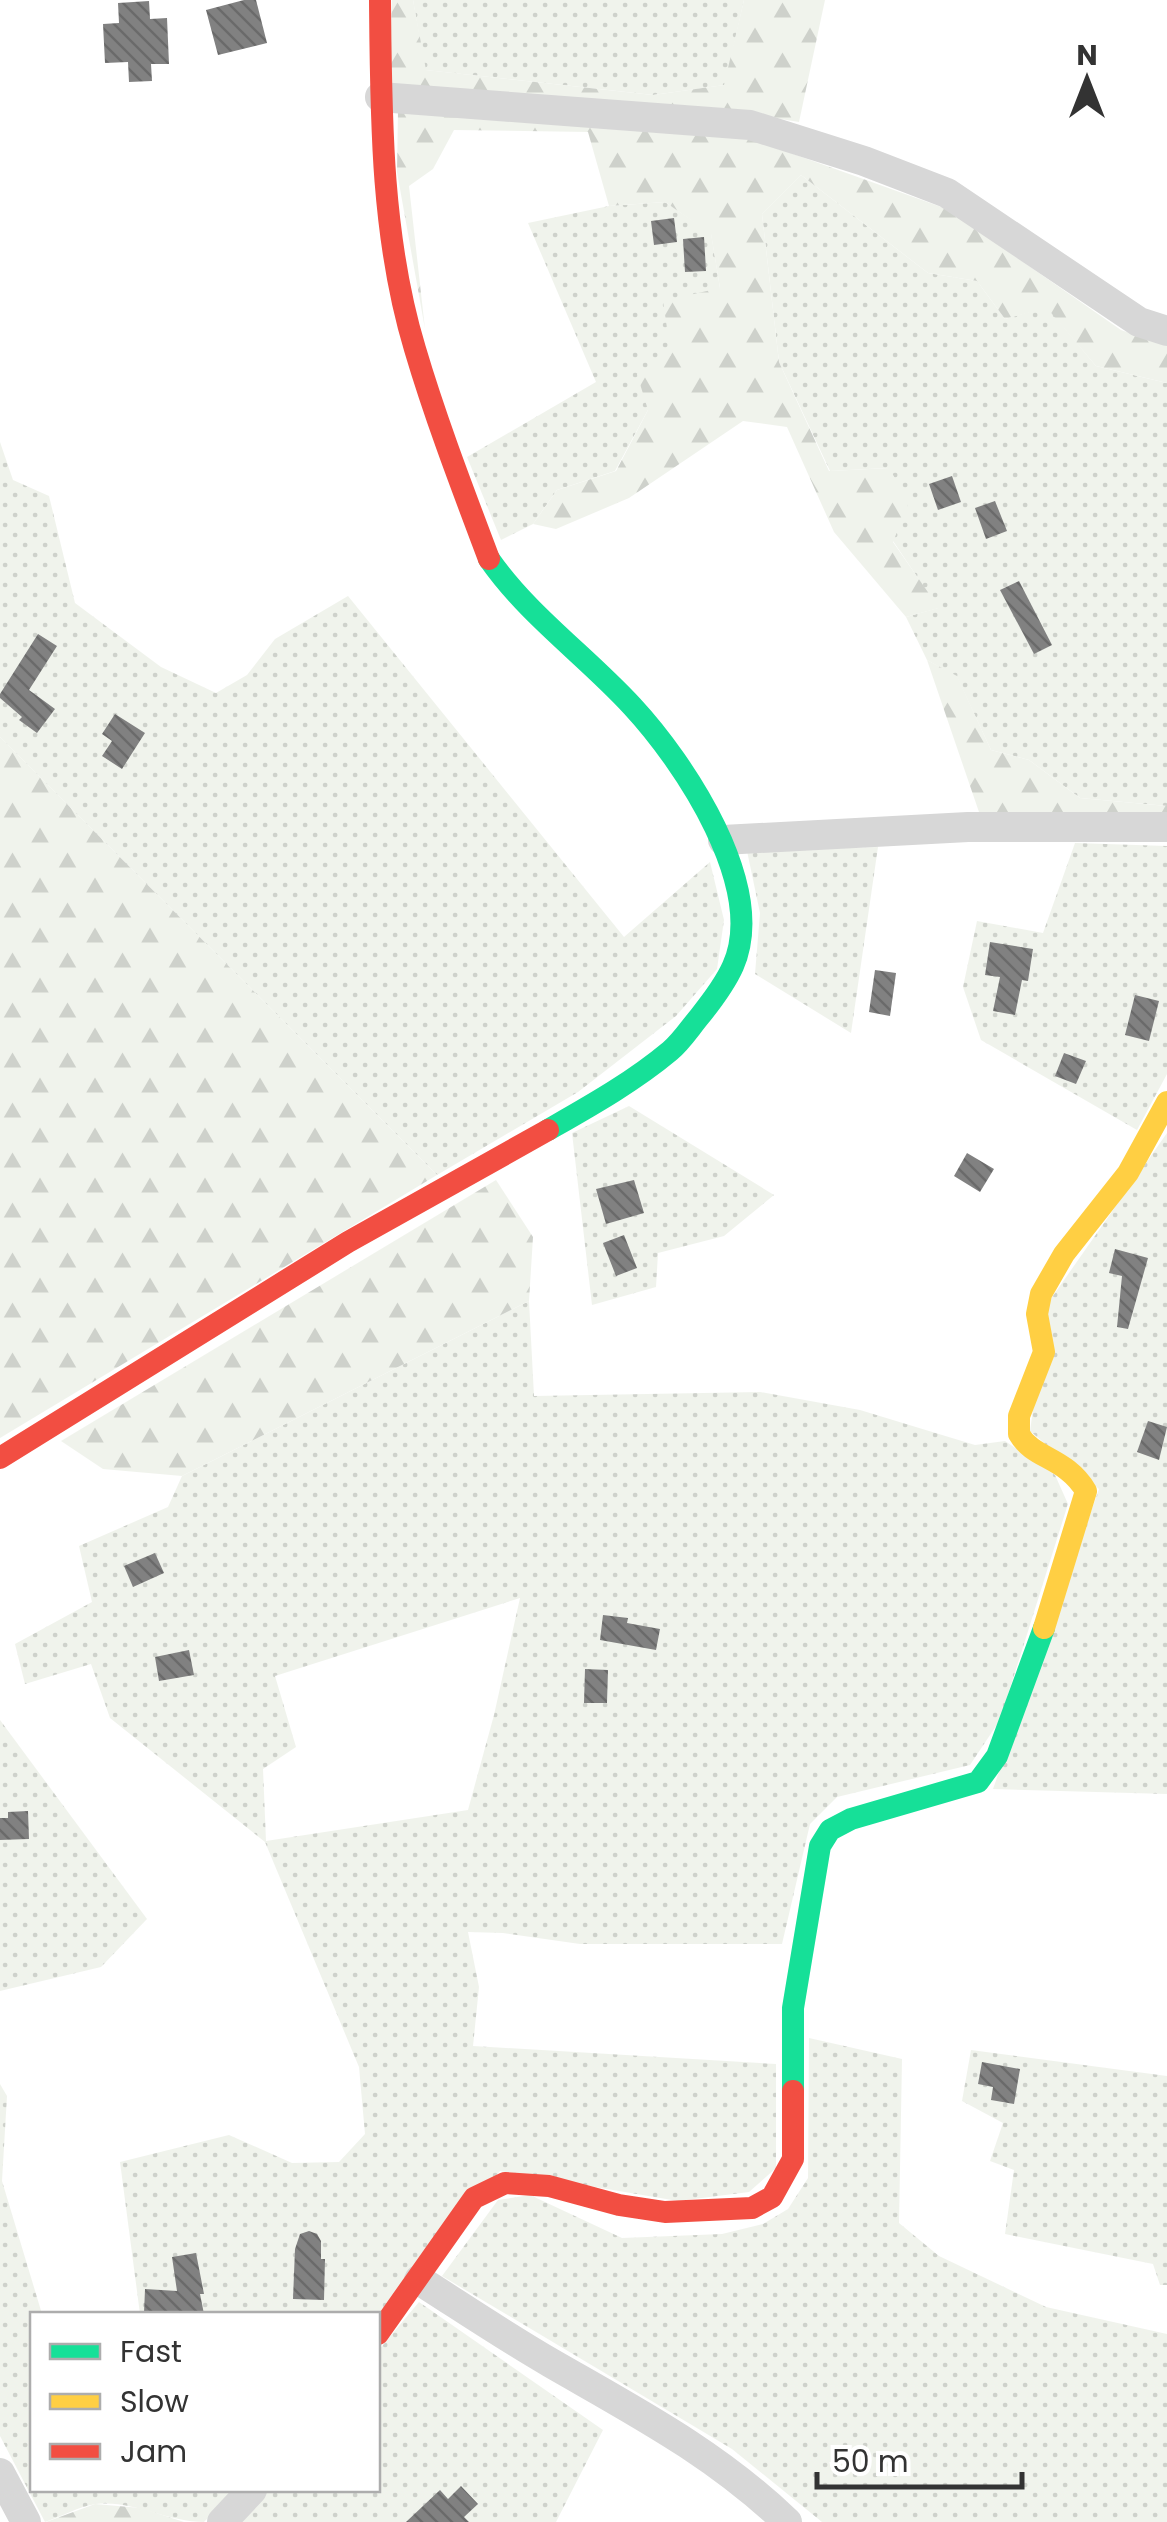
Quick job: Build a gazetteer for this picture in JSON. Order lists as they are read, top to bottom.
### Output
{
  "legend": ["Fast", "Slow", "Jam"],
  "scale_bar": "50 m",
  "north": "top"
}
